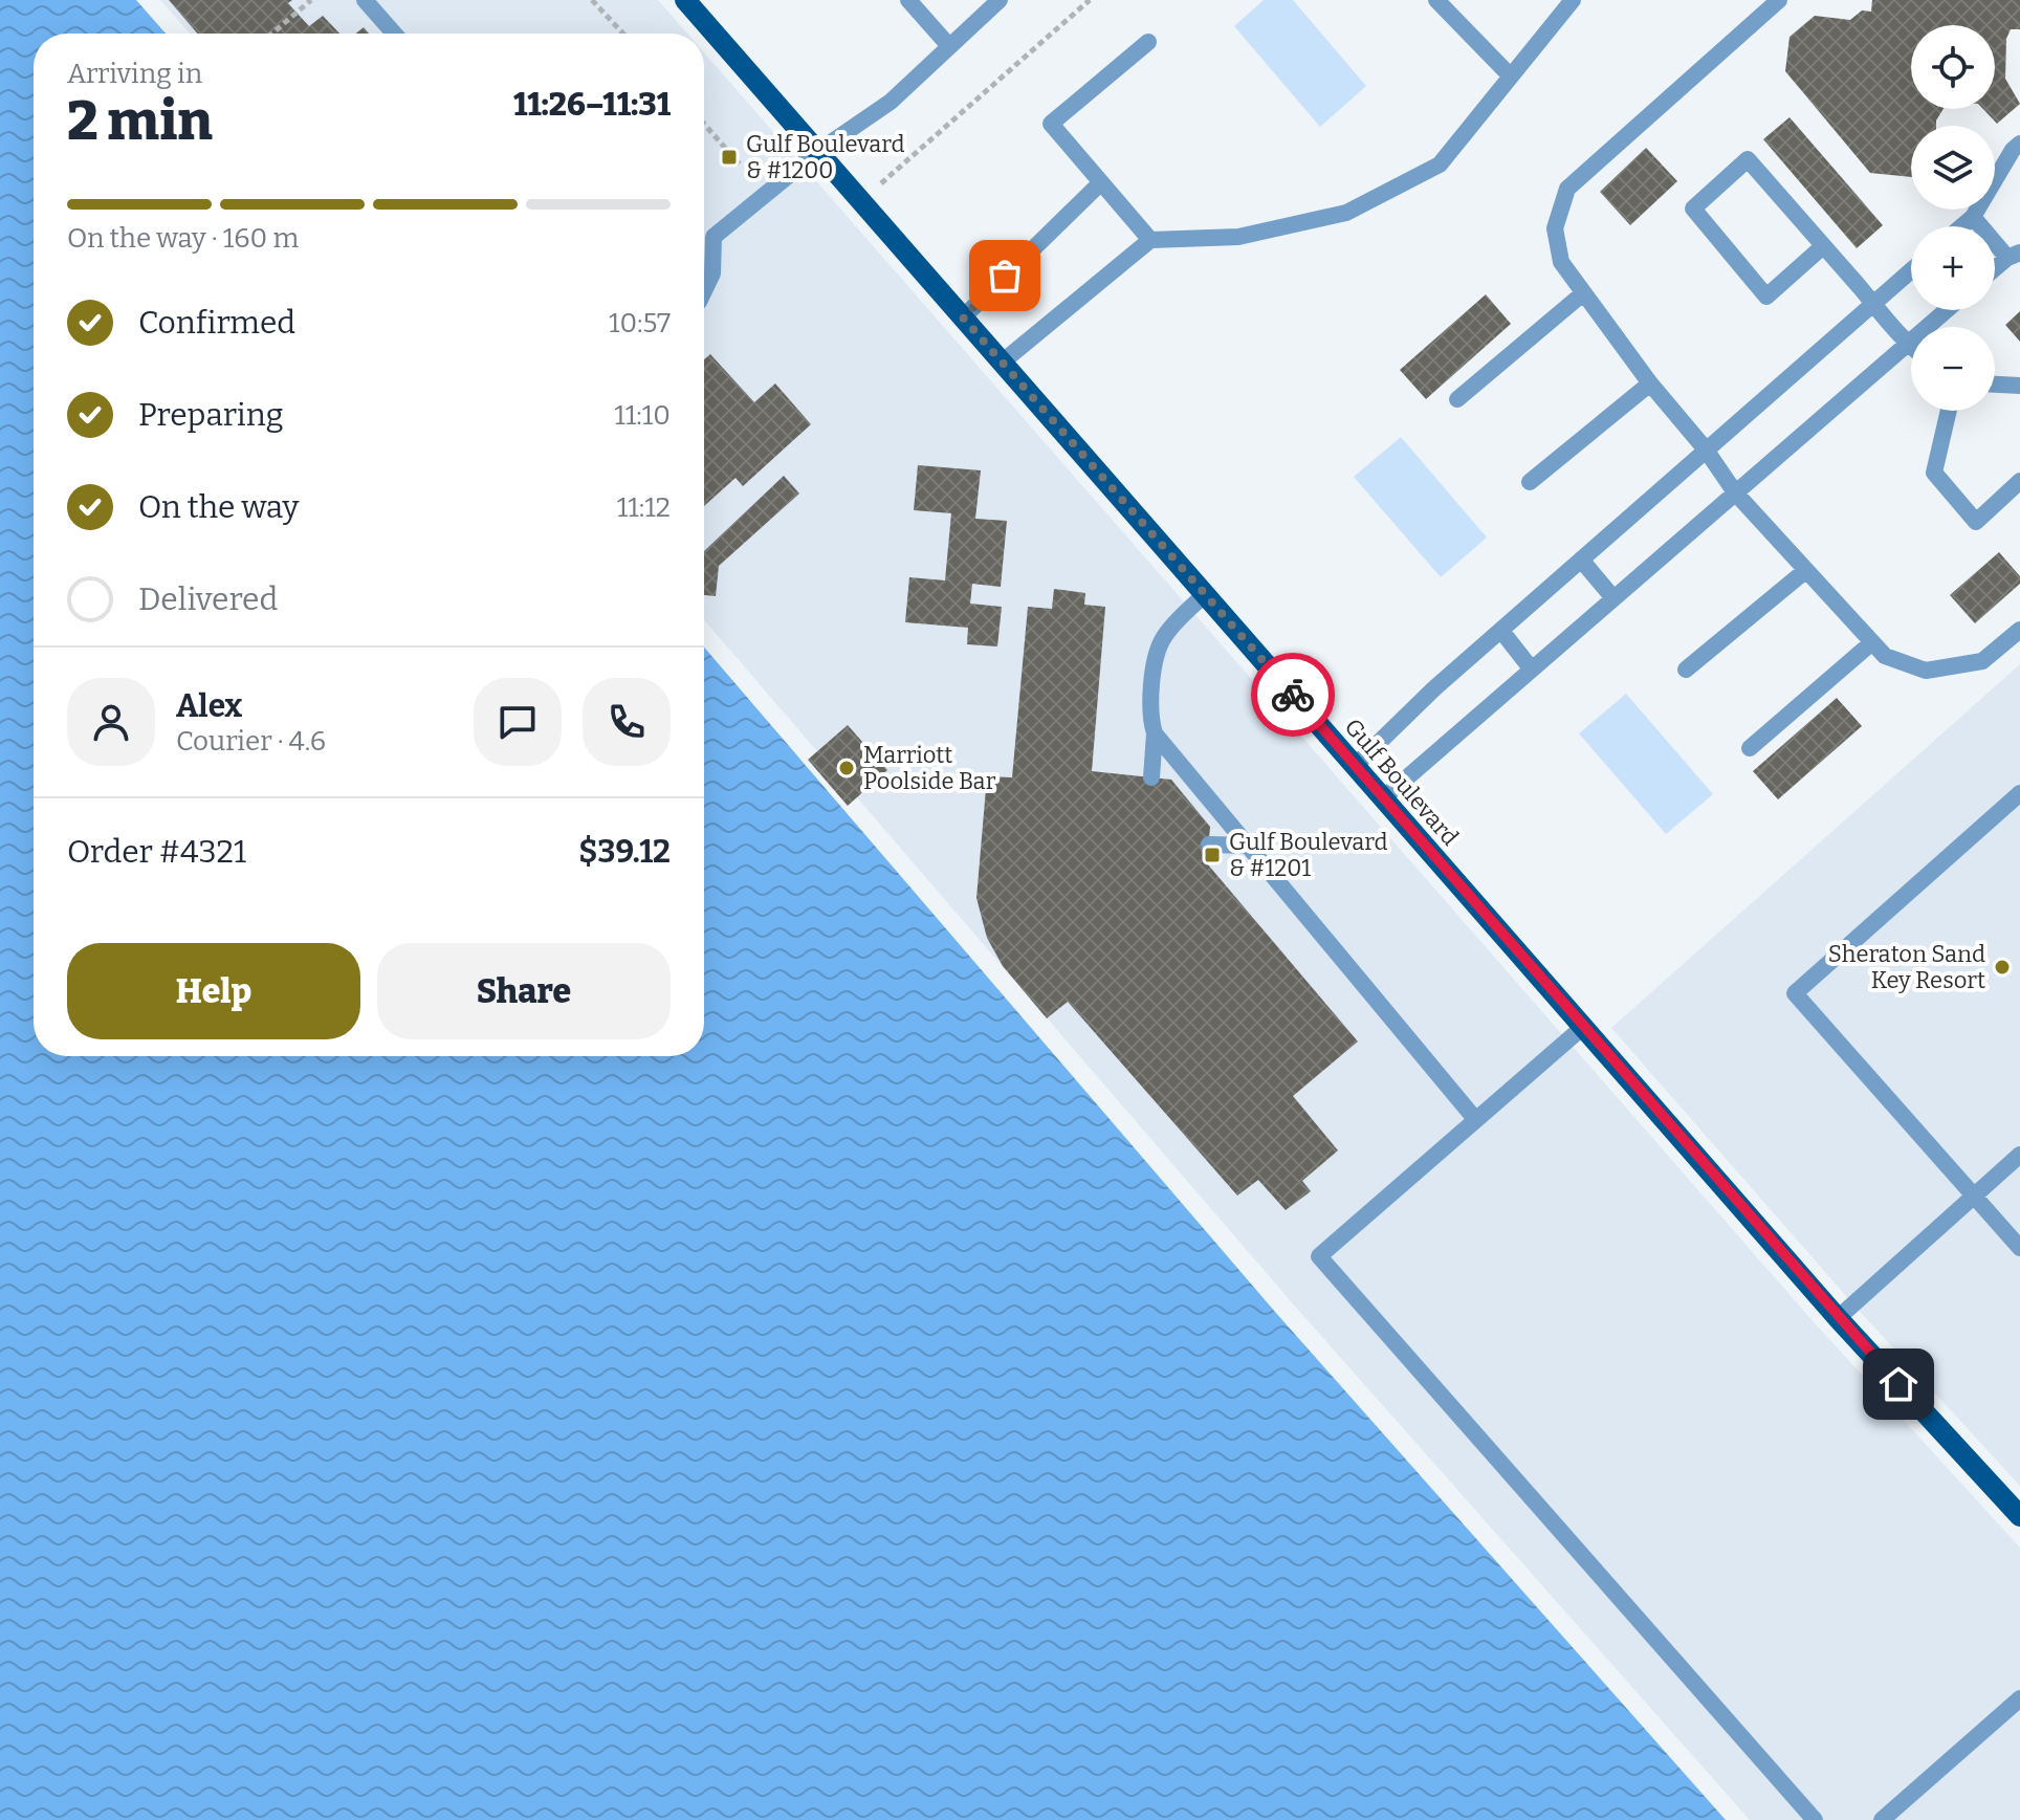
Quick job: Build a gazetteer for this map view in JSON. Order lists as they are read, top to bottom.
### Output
{
  "streets": {
    "main road": ["Gulf Boulevard"]
  },
  "places": {
    "transit": ["Gulf Boulevard & #1200", "Gulf Boulevard & #1201"],
    "other": ["Marriott Poolside Bar", "Sheraton Sand Key Resort"]
  },
  "page": {
    "map_buttons": ["+", "−"],
    "heading": ["2 min", "Arriving in", "11:26–11:31"],
    "panel": [
      "Alex",
      "Courier · 4.6",
      "Order #4321",
      "$39.12"
    ],
    "bar": "On the way · 160 m",
    "list": [
      ["Confirmed", "10:57"],
      ["Preparing", "11:10"],
      ["On the way", "11:12"],
      "Delivered"
    ],
    "buttons": ["Help", "Share"]
  }
}
